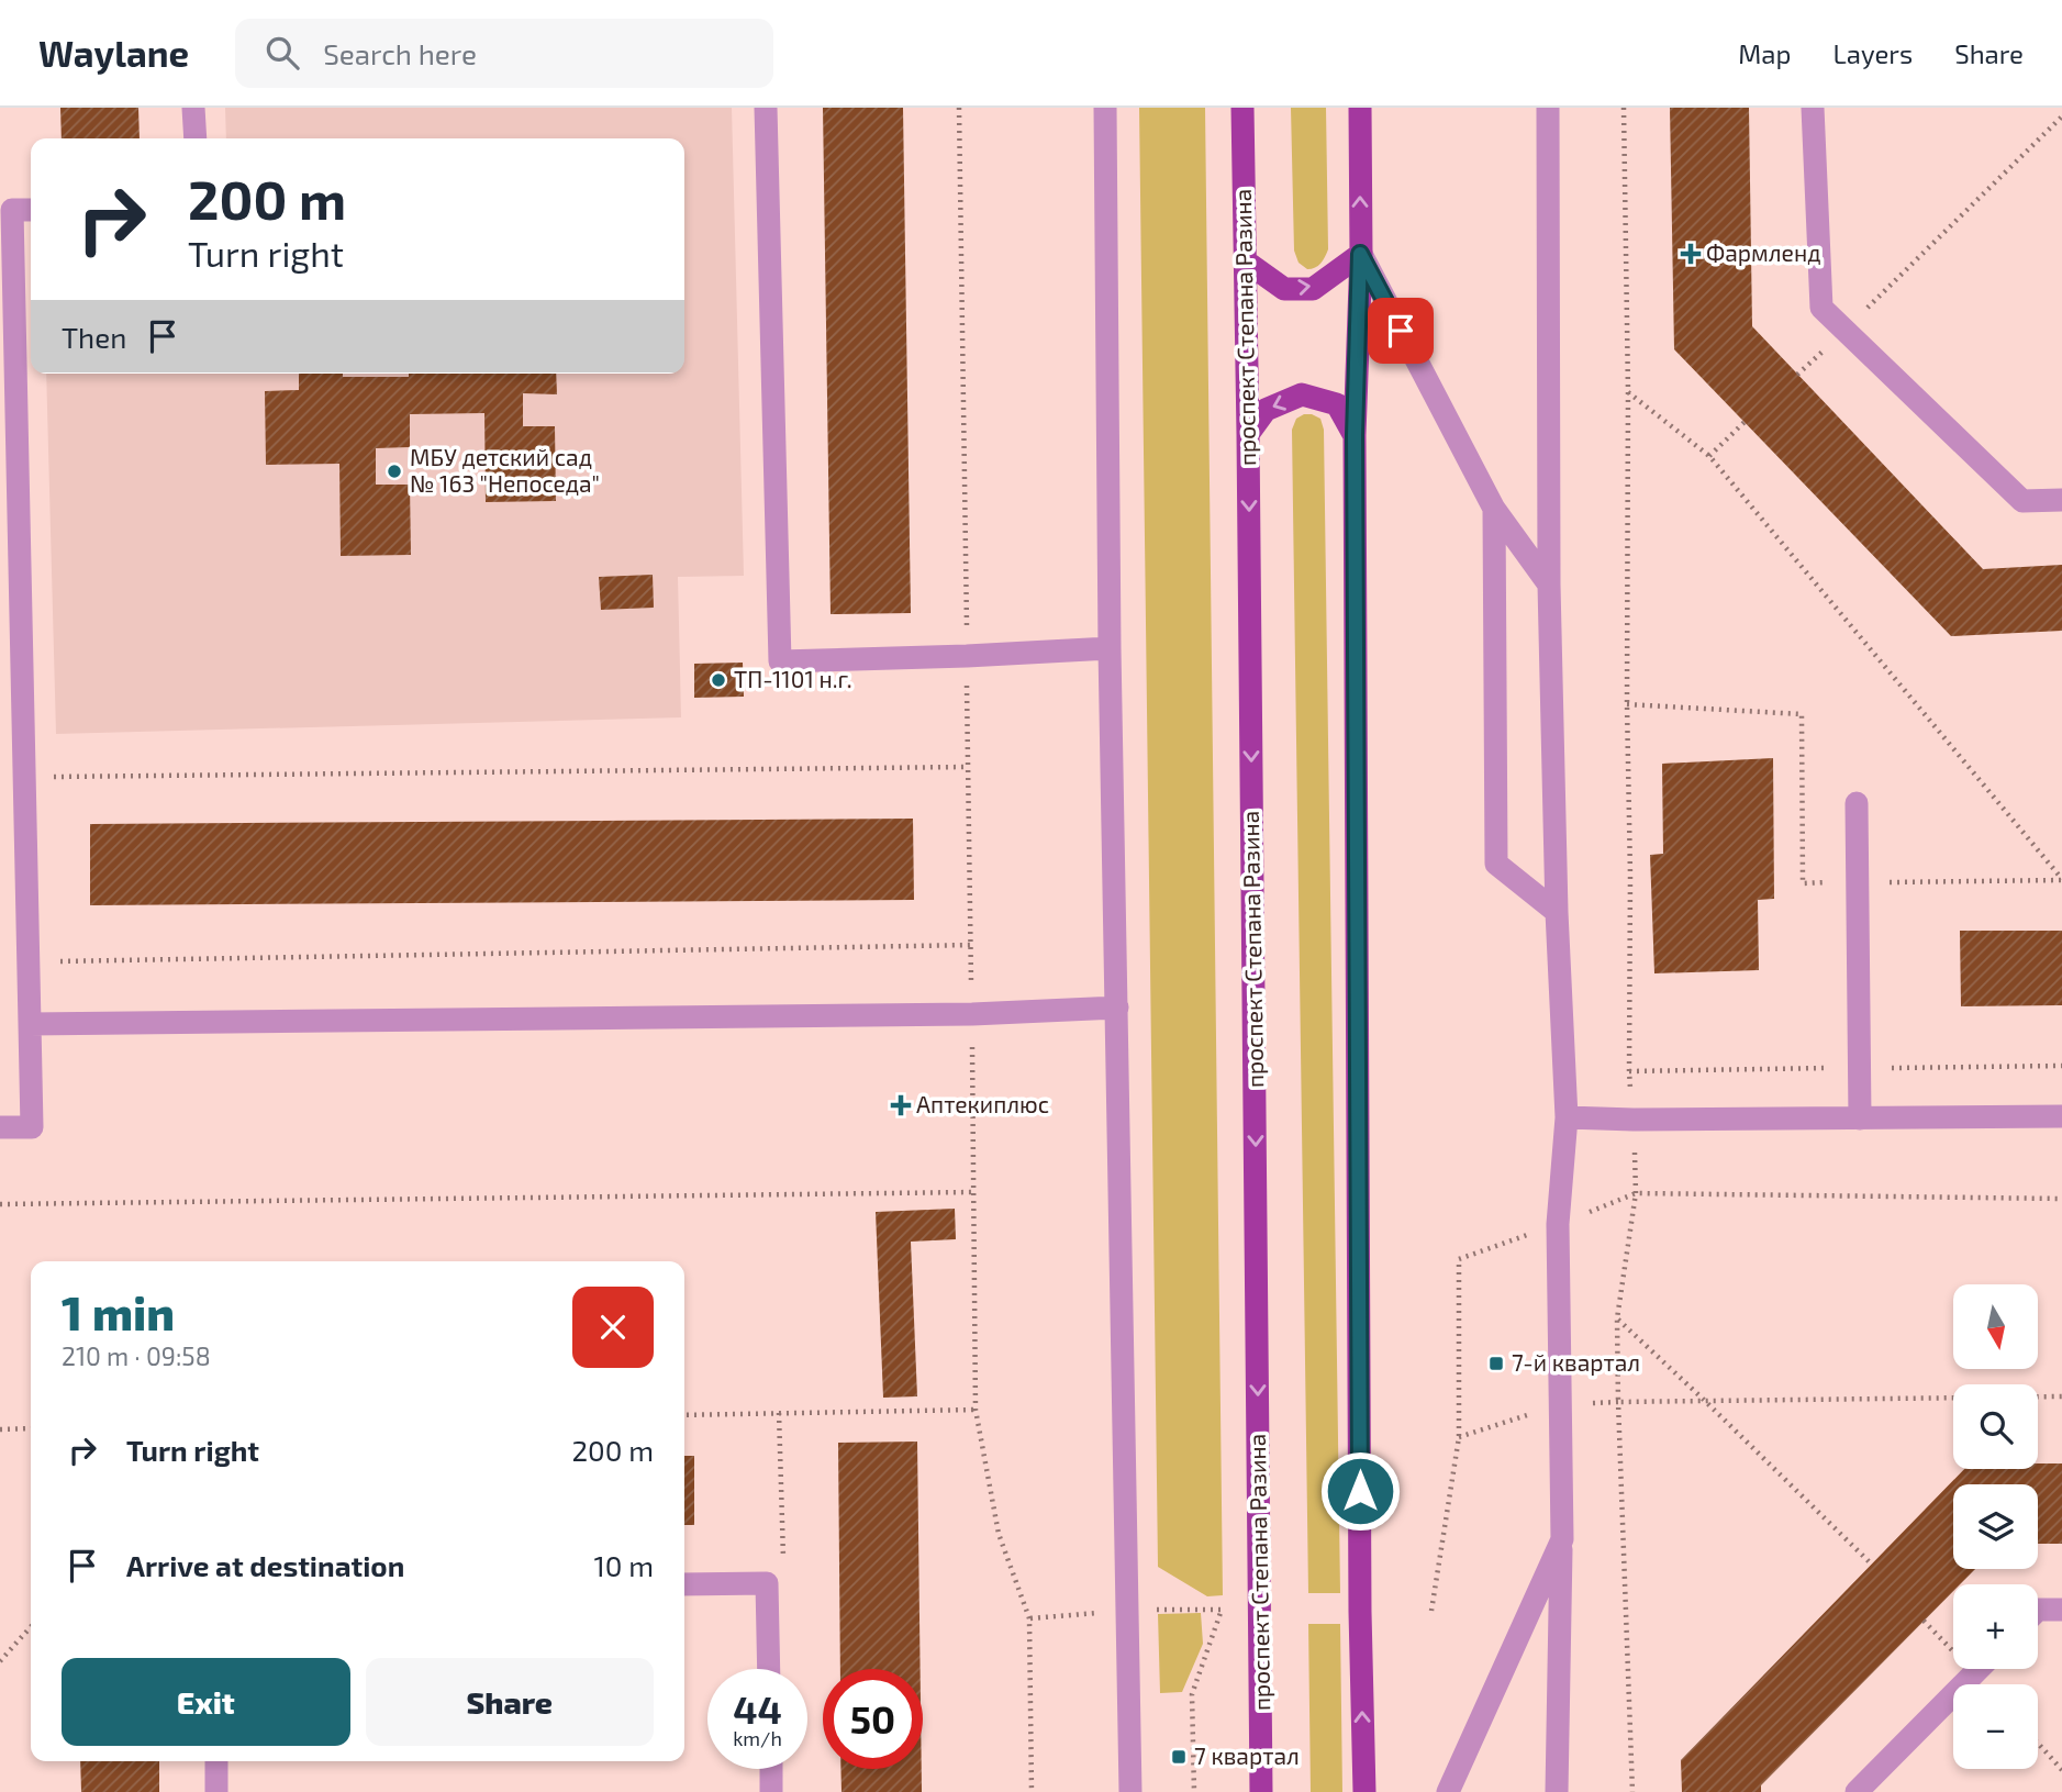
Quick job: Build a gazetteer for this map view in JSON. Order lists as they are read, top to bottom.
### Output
{
  "streets": {
    "main road": ["проспект Степана Разина"]
  },
  "places": {
    "health": ["Фармленд", "Аптекиплюс"],
    "other": ["МБУ детский сад № 163 \"Непоседа\"", "ТП-1101 н.г."],
    "transit": ["7-й квартал", "7 квартал"]
  },
  "north": "bottom",
  "page": {
    "header": "Waylane",
    "search": "Search here",
    "nav": ["Map", "Layers", "Share"],
    "turn": ["200 m", "Turn right"],
    "then": "Then",
    "heading": ["1 min", "210 m · 09:58"],
    "map_buttons": ["+", "−"],
    "list": [
      {
        "name": "Turn right",
        "value": "200 m"
      },
      {
        "name": "Arrive at destination",
        "value": "10 m"
      }
    ],
    "buttons": ["Exit", "Share"],
    "speed": "44 km/h",
    "limit": "50"
  }
}
